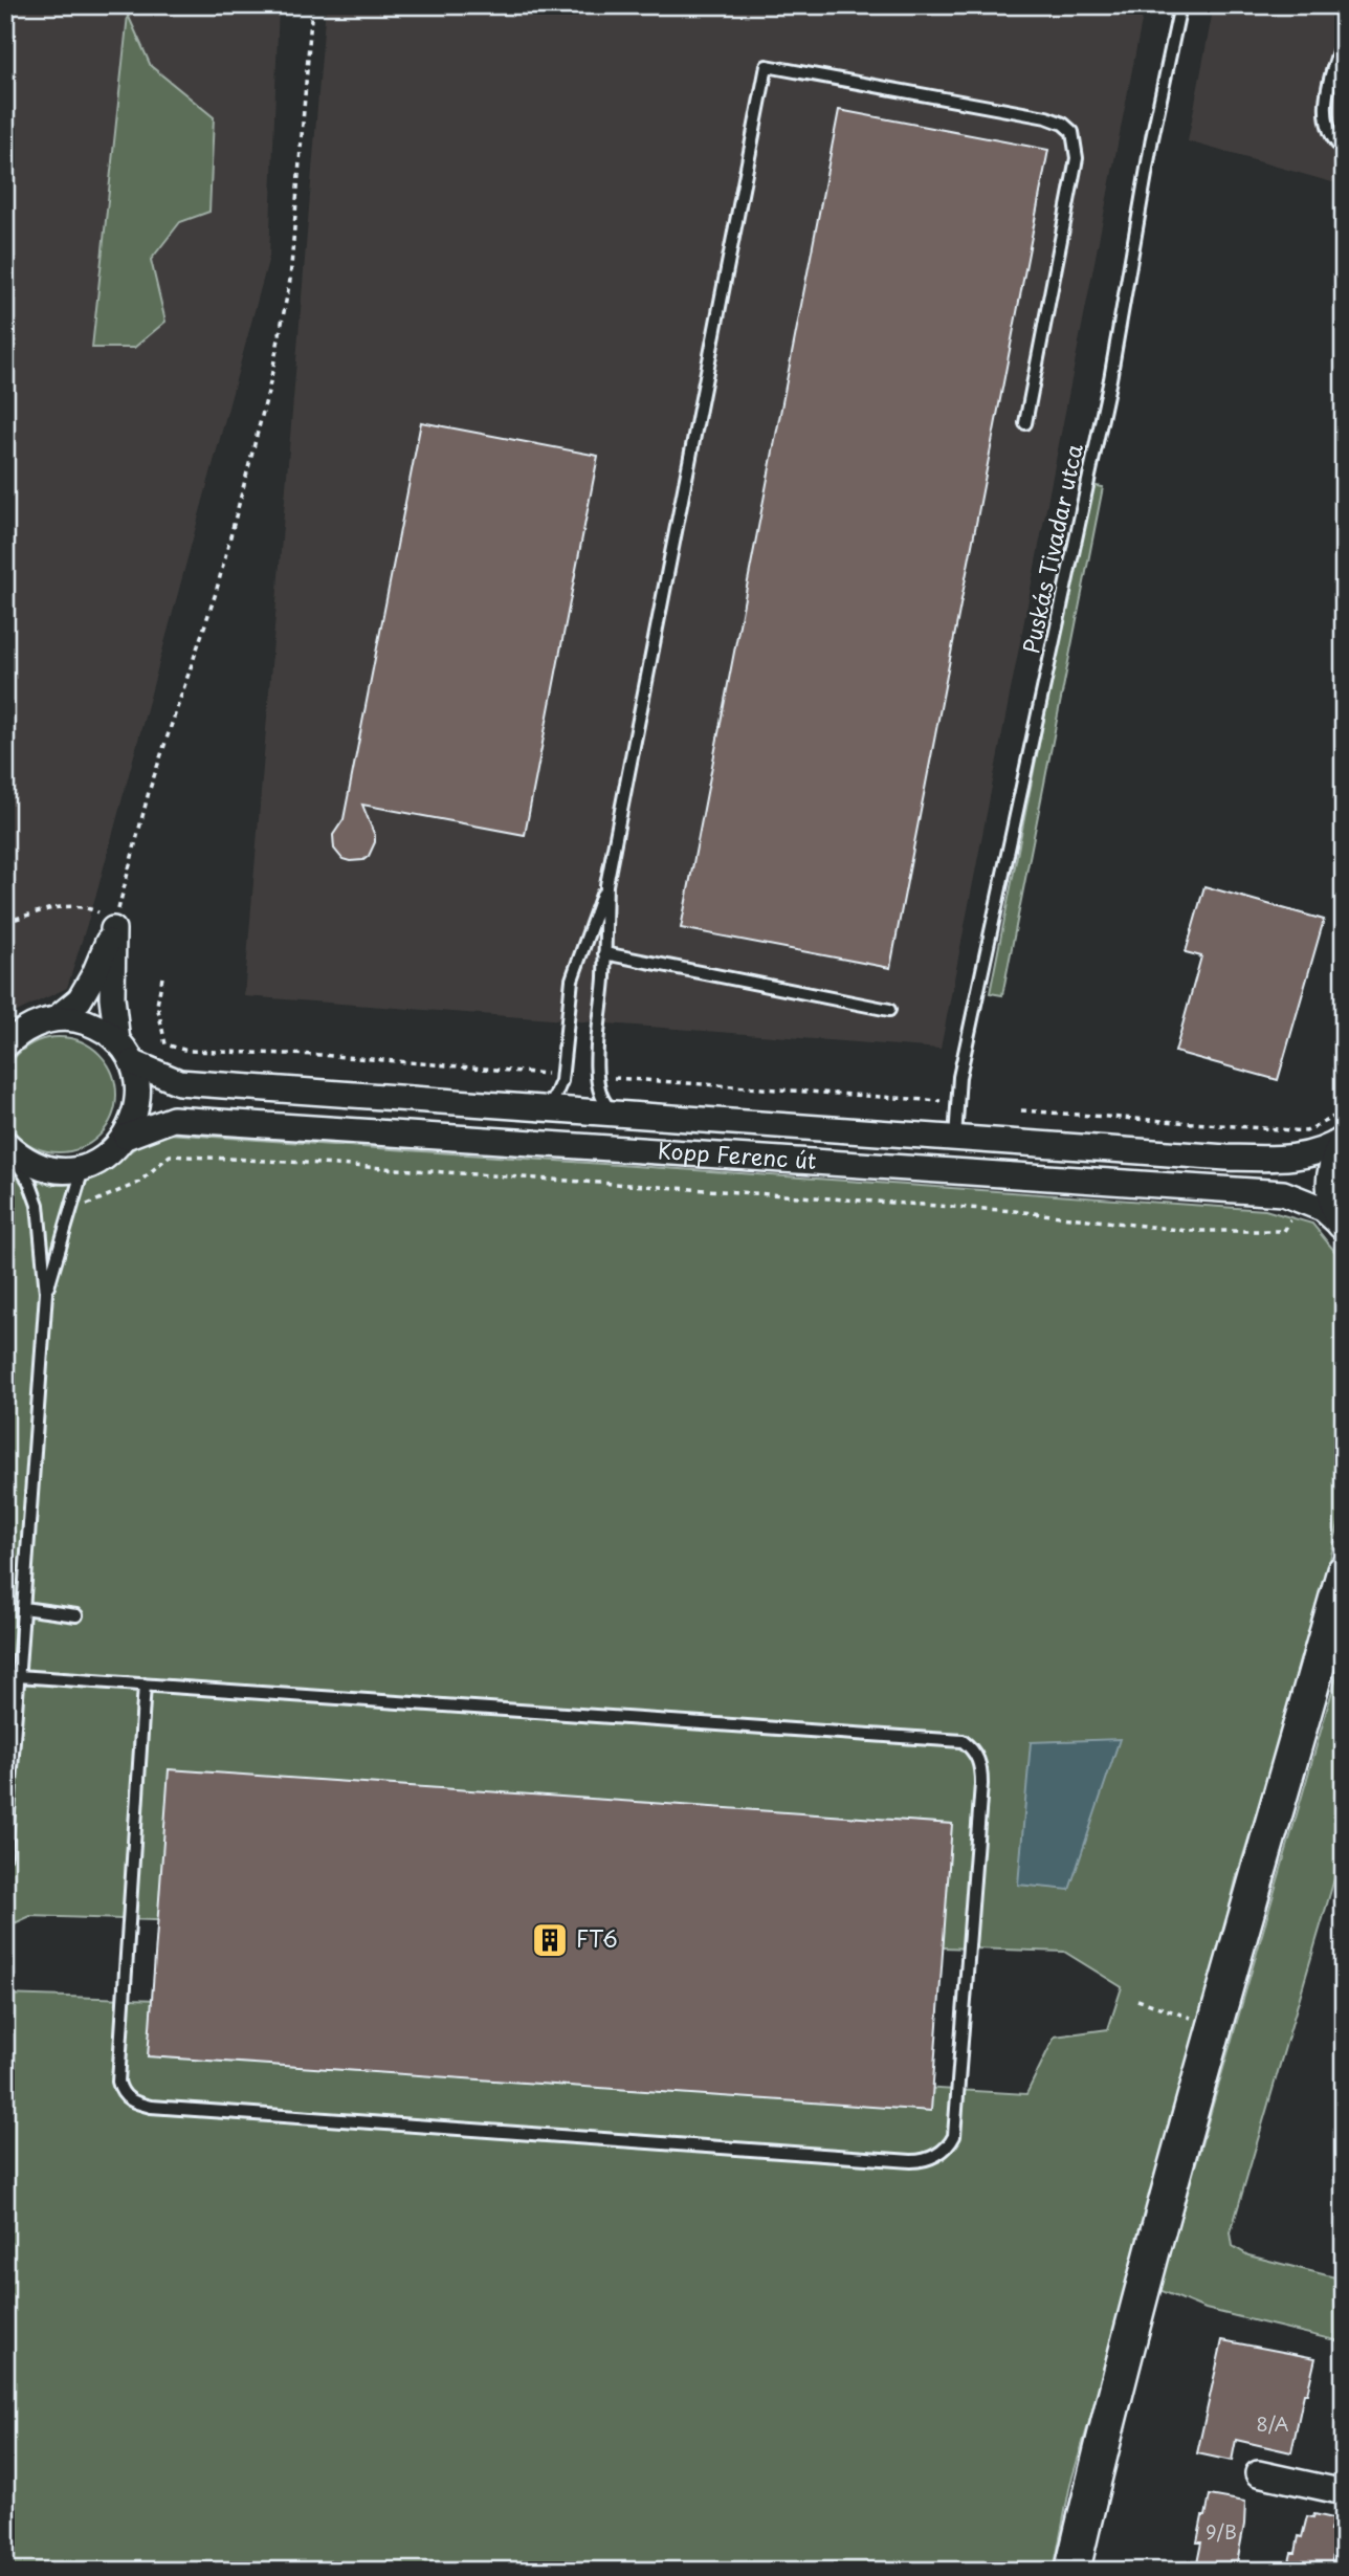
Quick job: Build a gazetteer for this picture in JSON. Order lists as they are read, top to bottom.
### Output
{
  "streets": {
    "street": ["Kopp Ferenc út"],
    "lane": ["Puskás Tivadar utca"]
  },
  "crossings": [
    ["Puskás Tivadar utca", "Kopp Ferenc út"]
  ],
  "places": {
    "building": ["FT6"]
  },
  "house_numbers": ["8/A", "9/B"]
}
